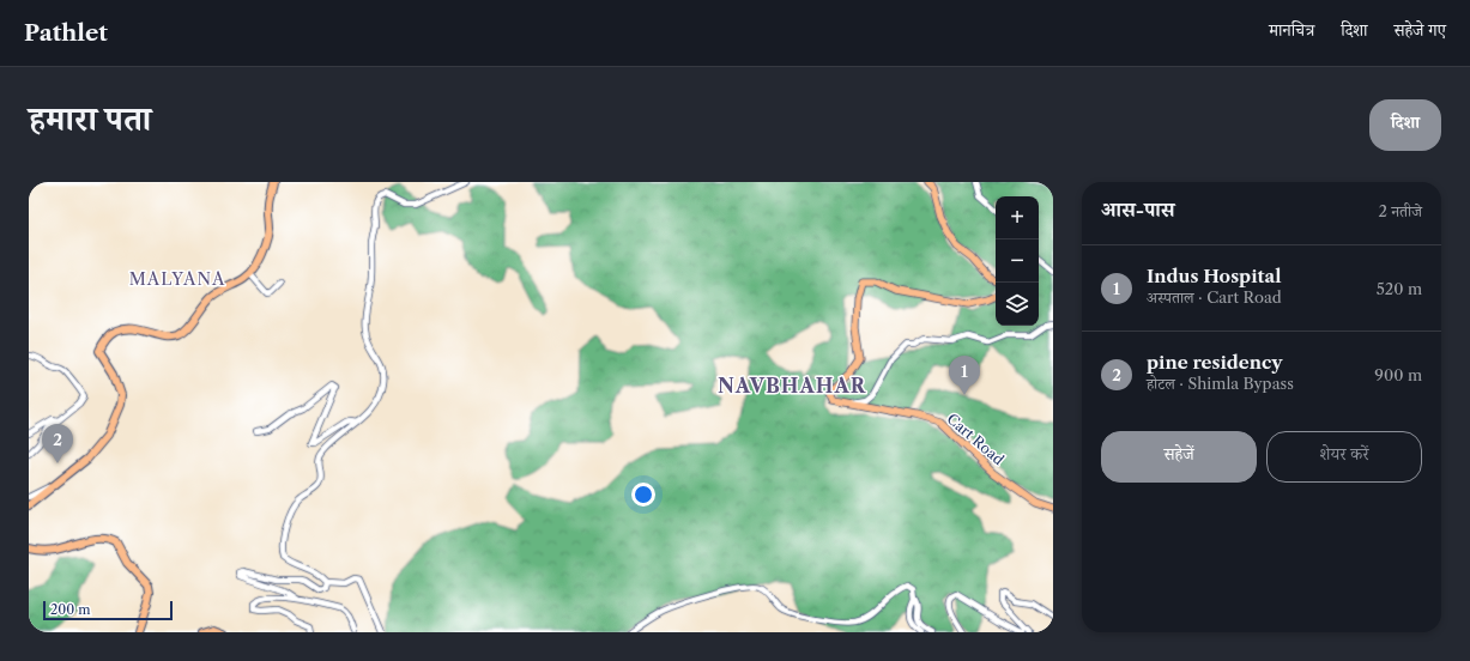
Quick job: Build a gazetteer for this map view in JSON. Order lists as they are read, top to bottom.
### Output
{
  "streets": {
    "main road": ["Cart Road"]
  },
  "districts": ["MALYANA", "NAVBHAHAR"],
  "scale_bar": "200 m",
  "page": {
    "header": "Pathlet",
    "nav": ["मानचित्र", "दिशा", "सहेजे गए"],
    "title": "हमारा पता",
    "buttons": [
      "दिशा",
      ["सहेजें", "शेयर करें"]
    ],
    "heading": ["आस-पास", "2 नतीजे"],
    "map_buttons": ["+", "−"],
    "list": [
      {
        "mark": "1",
        "name": "Indus Hospital",
        "note": "अस्पताल · Cart Road",
        "value": "520 m"
      },
      {
        "mark": "2",
        "name": "pine residency",
        "note": "होटल · Shimla Bypass",
        "value": "900 m"
      }
    ],
    "pins": ["1", "2"],
    "scale": "200 m"
  }
}
